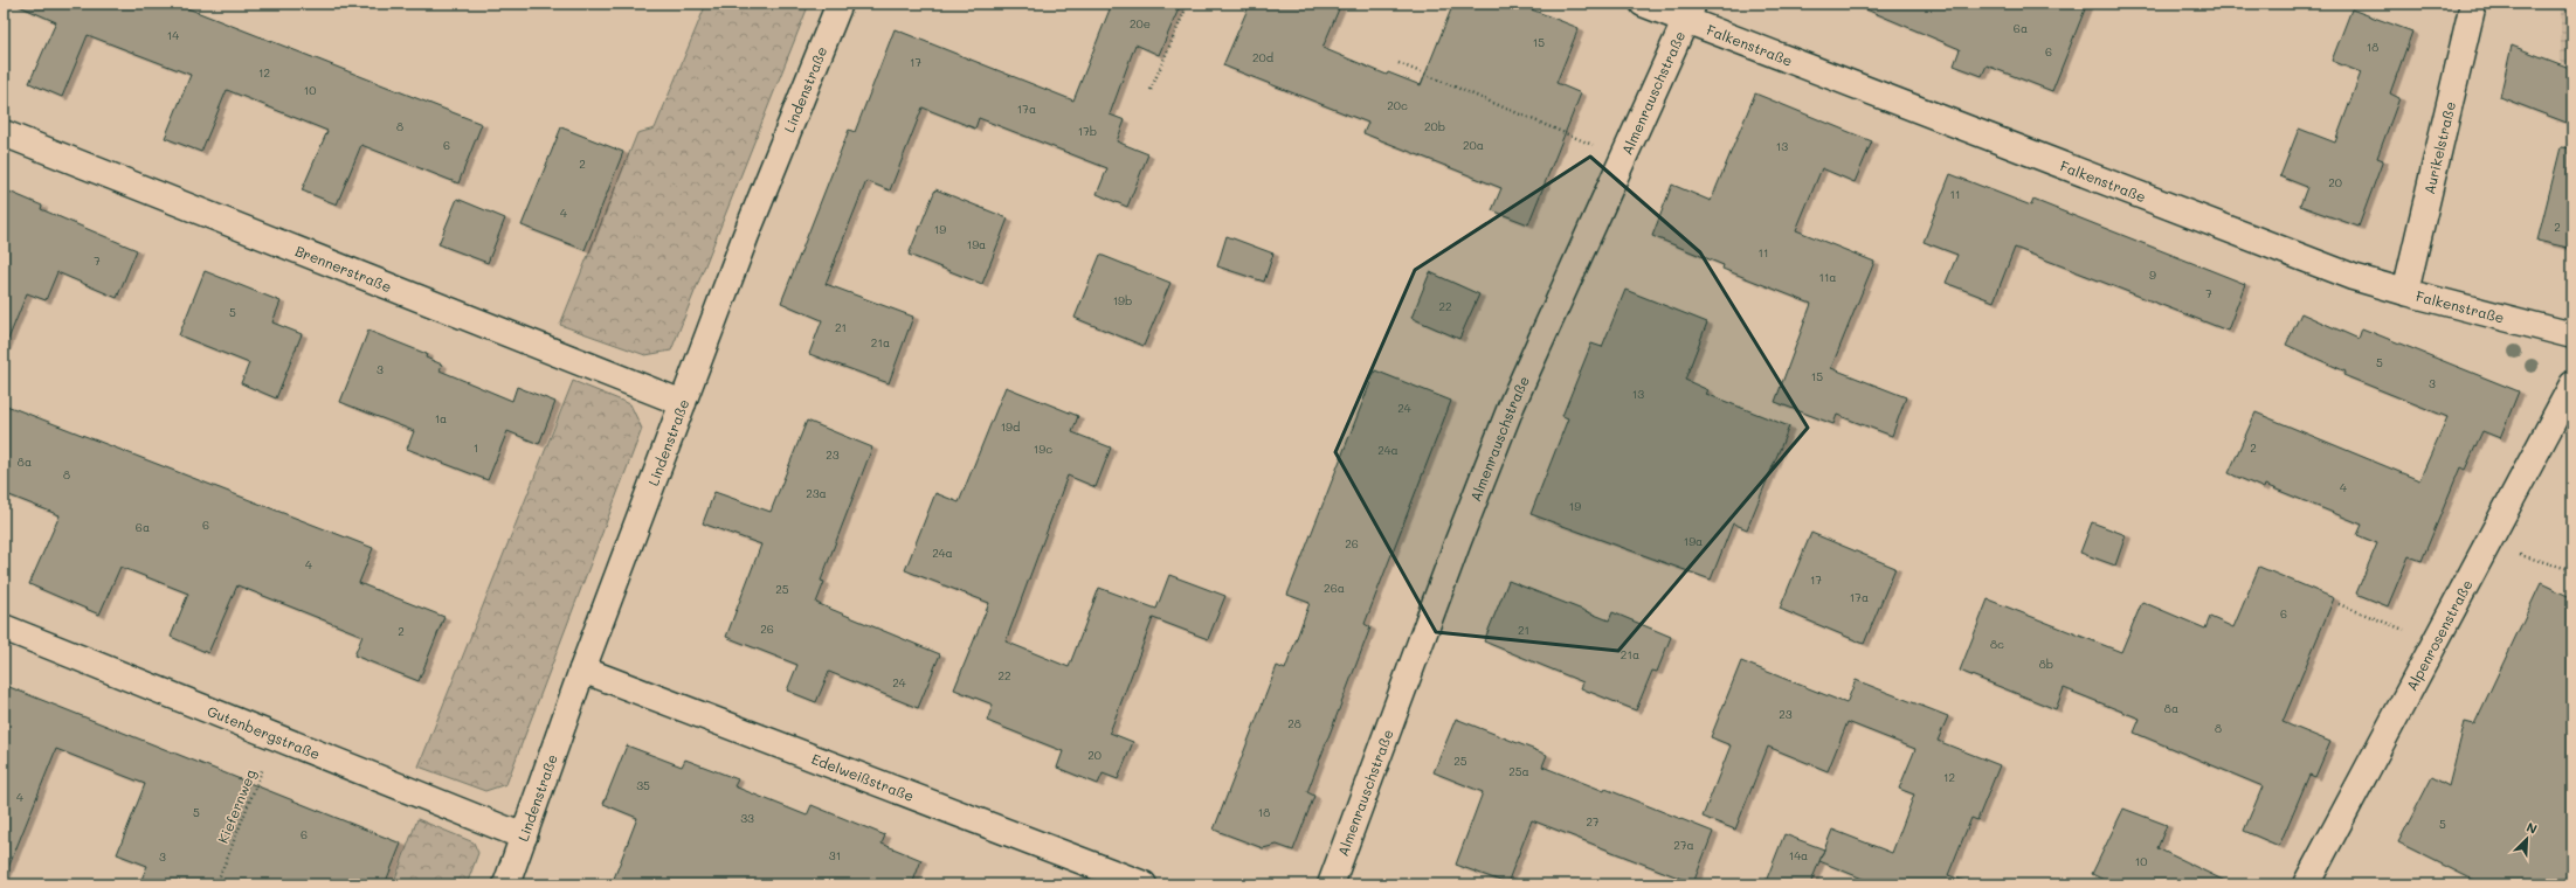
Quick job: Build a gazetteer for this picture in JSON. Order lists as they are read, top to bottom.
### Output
{
  "streets": {
    "street": [
      "Falkenstraße",
      "Lindenstraße",
      "Almenrauschstraße",
      "Aurikelstraße",
      "Brennerstraße",
      "Alpenrosenstraße",
      "Gutenbergstraße",
      "Edelweißstraße"
    ],
    "path": ["Kiefernweg"]
  },
  "crossings": [
    ["Falkenstraße", "Almenrauschstraße"],
    ["Falkenstraße", "Aurikelstraße"],
    ["Lindenstraße", "Brennerstraße"],
    ["Lindenstraße", "Gutenbergstraße"],
    ["Lindenstraße", "Edelweißstraße"],
    ["Gutenbergstraße", "Kiefernweg"]
  ],
  "house_numbers": [
    "20e",
    "6a",
    "14",
    "15",
    "18",
    "6",
    "20d",
    "17",
    "12",
    "10",
    "20c",
    "17a",
    "8",
    "20b",
    "17b",
    "6",
    "20a",
    "13",
    "2",
    "20",
    "11",
    "4",
    "2",
    "19",
    "19a",
    "11",
    "7",
    "9",
    "11a",
    "7",
    "19b",
    "22",
    "5",
    "21",
    "21a",
    "5",
    "3",
    "15",
    "3",
    "13",
    "24",
    "1a",
    "19d",
    "1",
    "2",
    "19c",
    "24a",
    "23",
    "8a",
    "8",
    "4",
    "23a",
    "19",
    "6",
    "6a",
    "19a",
    "26",
    "24a",
    "4",
    "17",
    "26a",
    "25",
    "17a",
    "6",
    "26",
    "21",
    "2",
    "8c",
    "21a",
    "8b",
    "22",
    "24",
    "8a",
    "23",
    "28",
    "8",
    "20",
    "25",
    "25a",
    "12",
    "35",
    "4",
    "5",
    "18",
    "33",
    "27",
    "5",
    "6",
    "27a",
    "31",
    "14a",
    "3",
    "10"
  ],
  "north": "top right"
}
